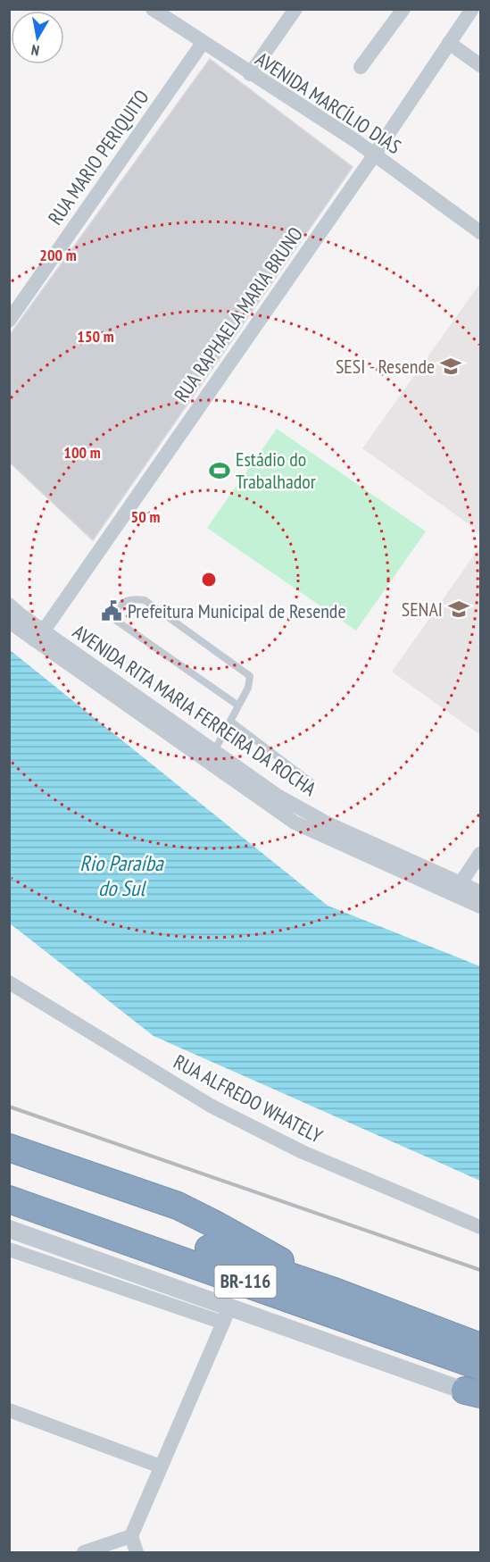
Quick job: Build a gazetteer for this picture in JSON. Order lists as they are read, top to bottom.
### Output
{
  "streets": {
    "highway": ["BR-116"],
    "street": [
      "AVENIDA MARCÍLIO DIAS",
      "RUA MARIO PERIQUITO",
      "RUA RAPHAELA MARIA BRUNO",
      "AVENIDA RITA MARIA FERREIRA DA ROCHA",
      "RUA ALFREDO WHATELY"
    ]
  },
  "crossings": [
    ["AVENIDA MARCÍLIO DIAS", "RUA MARIO PERIQUITO"],
    ["AVENIDA MARCÍLIO DIAS", "RUA RAPHAELA MARIA BRUNO"],
    ["RUA RAPHAELA MARIA BRUNO", "AVENIDA RITA MARIA FERREIRA DA ROCHA"]
  ],
  "water": ["Rio Paraíba do Sul"],
  "places": {
    "school or university": ["SESI - Resende", "SENAI"],
    "sports": ["Estádio do Trabalhador"],
    "public building": ["Prefeitura Municipal de Resende"]
  },
  "north": "bottom",
  "rings": [
    "200 m",
    "150 m",
    "100 m",
    "50 m"
  ]
}
